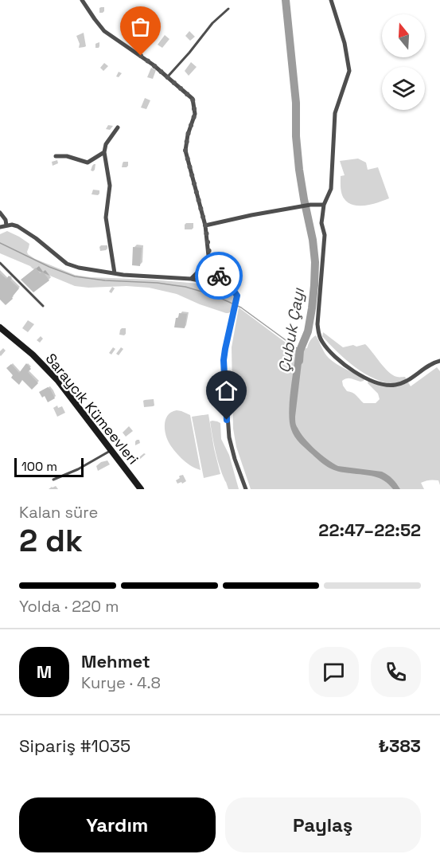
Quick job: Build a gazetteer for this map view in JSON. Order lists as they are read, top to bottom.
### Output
{
  "streets": {
    "main road": ["Saraycık Kümeevleri"]
  },
  "water": ["Çubuk Çayı"],
  "scale_bar": "100 m",
  "north": "top",
  "page": {
    "scale": "100 m",
    "heading": ["2 dk", "Kalan süre", "22:47–22:52"],
    "panel": [
      "Mehmet",
      "Kurye · 4.8",
      "Sipariş #1035",
      "₺383"
    ],
    "bar": "Yolda · 220 m",
    "round": "M",
    "buttons": ["Yardım", "Paylaş"]
  }
}
